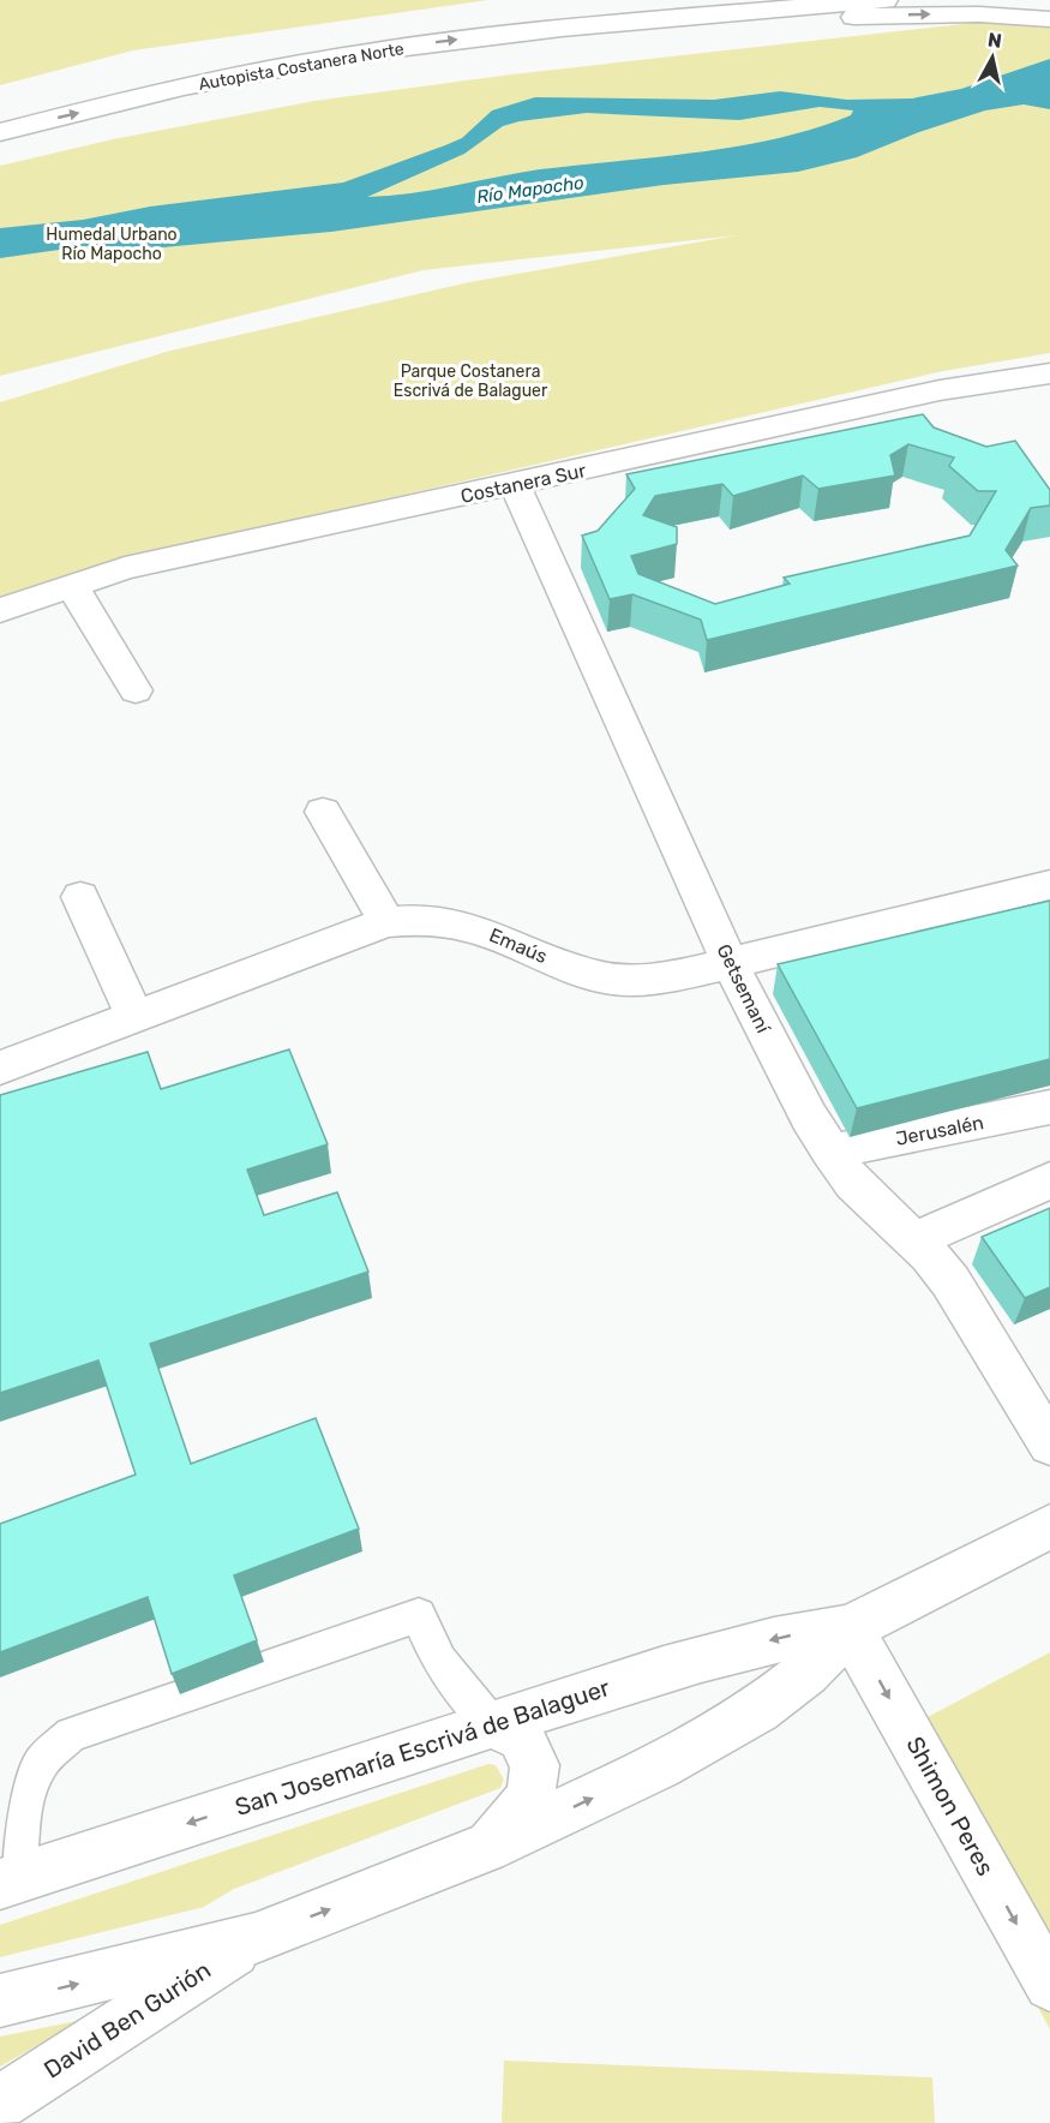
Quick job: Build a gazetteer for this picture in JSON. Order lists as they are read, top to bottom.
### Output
{
  "streets": {
    "main road": [
      "Autopista Costanera Norte",
      "Costanera Sur",
      "Emaús",
      "Getsemaní",
      "Jerusalén",
      "San Josemaría Escrivá de Balaguer",
      "Shimon Peres",
      "David Ben Gurión"
    ]
  },
  "crossings": [
    ["Costanera Sur", "Getsemaní"],
    ["Emaús", "Getsemaní"],
    ["Getsemaní", "Jerusalén"],
    ["San Josemaría Escrivá de Balaguer", "Shimon Peres"],
    ["San Josemaría Escrivá de Balaguer", "David Ben Gurión"]
  ],
  "one_way": ["Shimon Peres"],
  "water": ["Río Mapocho"],
  "parks": ["Humedal Urbano Río Mapocho", "Parque Costanera Escrivá de Balaguer"],
  "north": "top"
}
